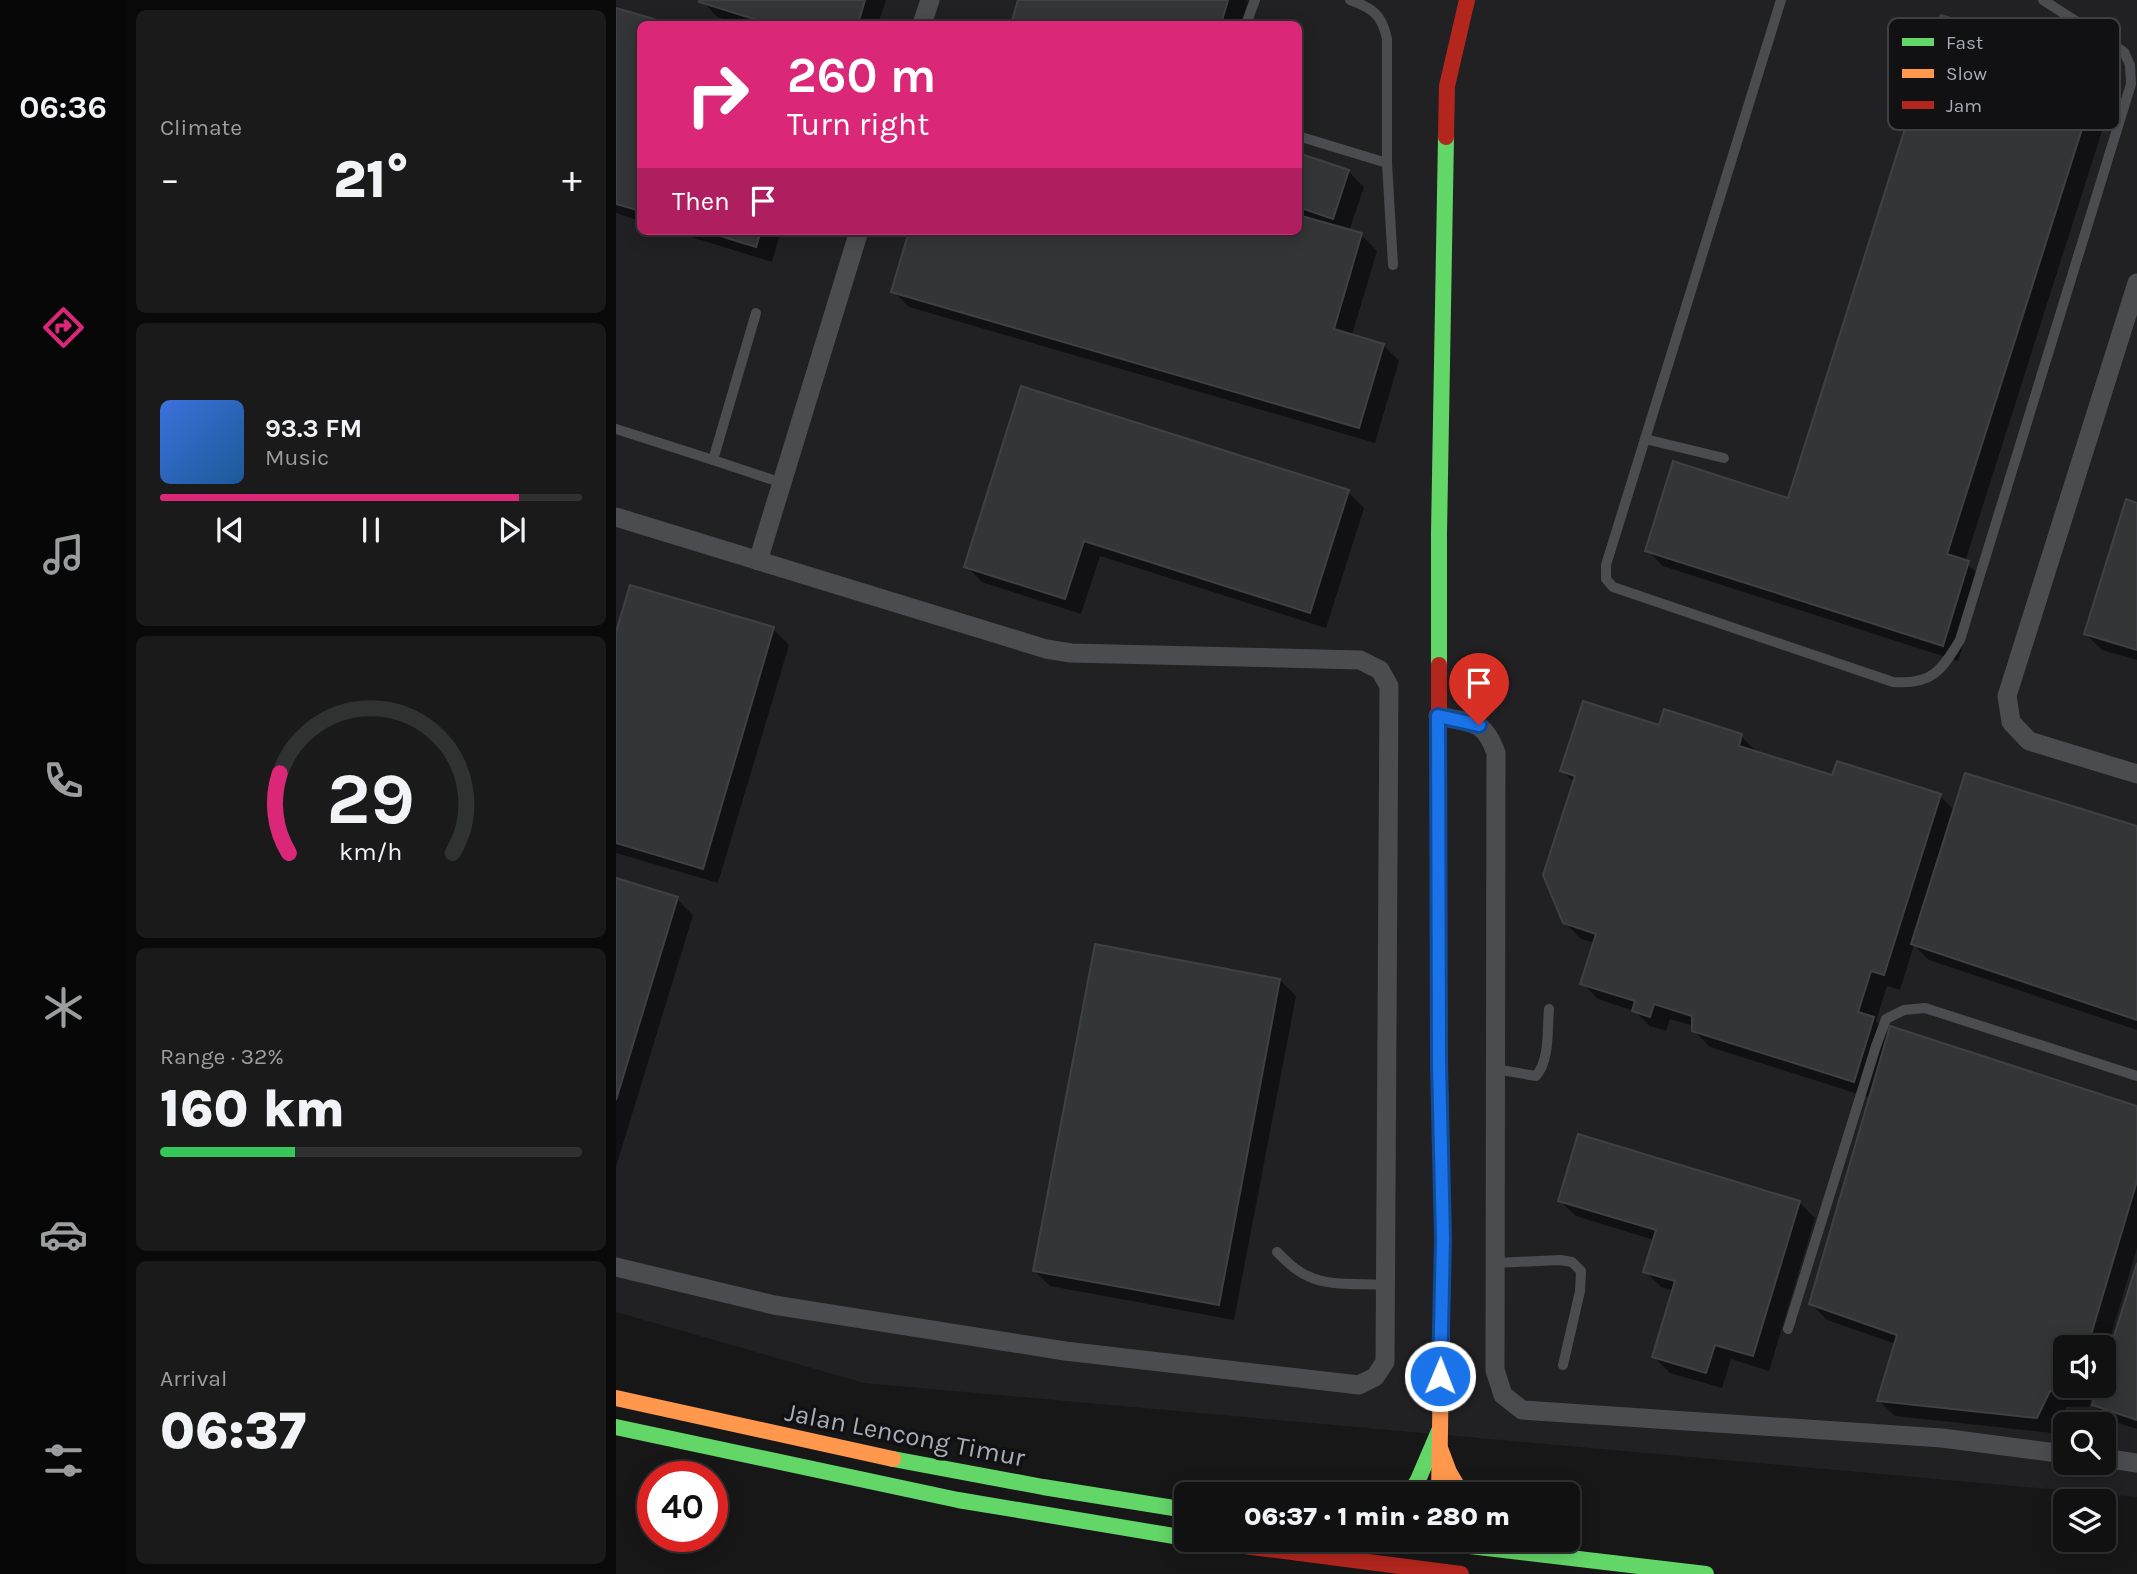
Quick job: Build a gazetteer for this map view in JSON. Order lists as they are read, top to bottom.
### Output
{
  "streets": {
    "main road": ["Jalan Lencong Timur"]
  },
  "legend": ["Fast", "Slow", "Jam"],
  "page": {
    "tabs": "06:36",
    "tile": [
      "Climate",
      ["Range · 32%", "160 km"],
      ["Arrival", "06:37"]
    ],
    "turn": ["260 m", "Turn right"],
    "heat": ["−", "21°", "+"],
    "then": "Then",
    "song": ["93.3 FM", "Music"],
    "limit": "40",
    "trip": "06:37 · 1 min · 280 m",
    "gauge": ["29", "km/h"]
  }
}
